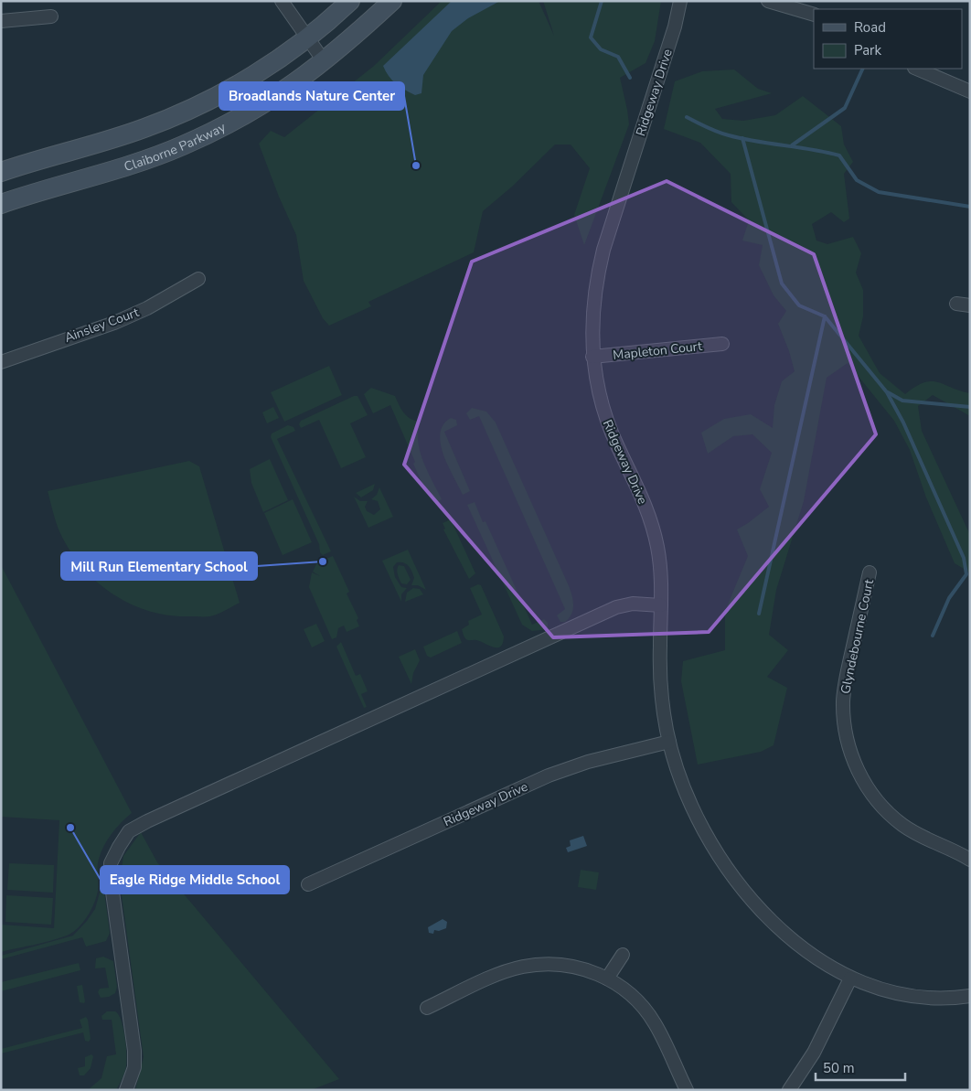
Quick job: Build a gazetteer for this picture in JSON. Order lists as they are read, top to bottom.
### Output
{
  "streets": {
    "main road": ["Claiborne Parkway"],
    "street": [
      "Ridgeway Drive",
      "Ainsley Court",
      "Mapleton Court",
      "Glyndebourne Court"
    ]
  },
  "crossings": [
    ["Ridgeway Drive", "Mapleton Court"]
  ],
  "places": ["Broadlands Nature Center", "Mill Run Elementary School", "Eagle Ridge Middle School"],
  "legend": ["Road", "Park"],
  "scale_bar": "50 m"
}
